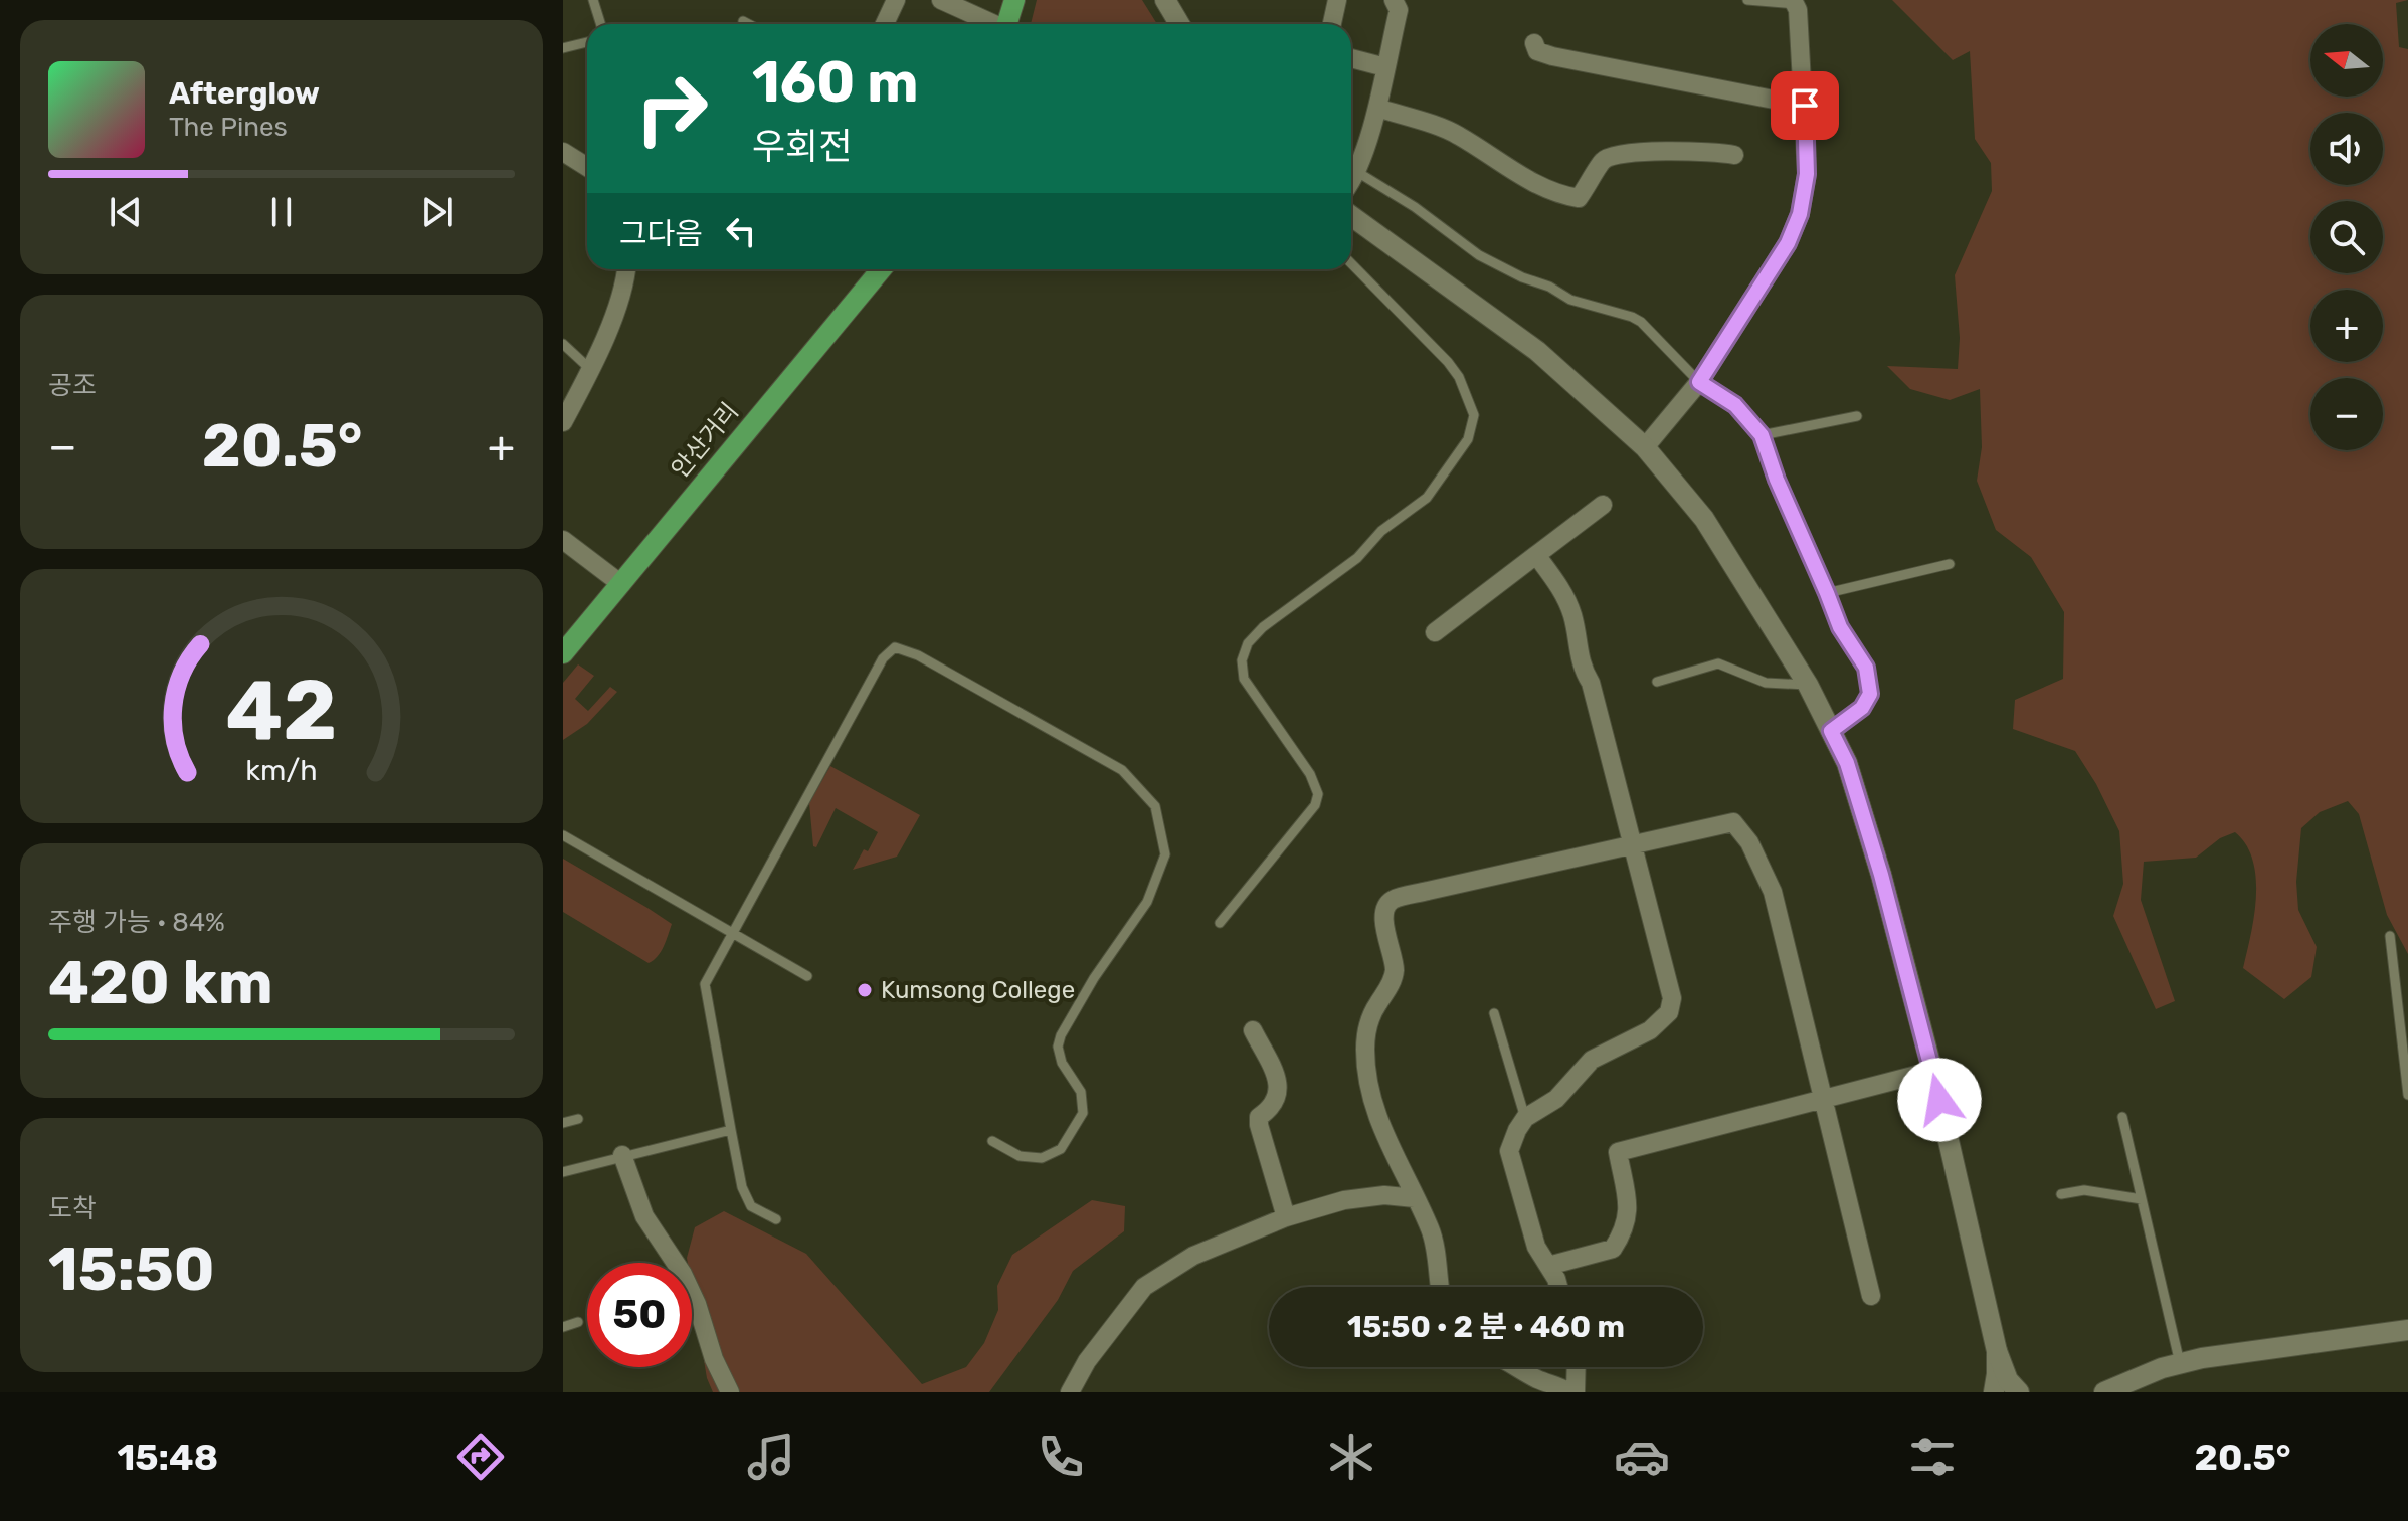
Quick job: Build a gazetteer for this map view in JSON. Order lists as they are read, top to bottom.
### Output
{
  "streets": {
    "main road": ["안산거리"]
  },
  "places": ["Kumsong College"],
  "north": "left",
  "page": {
    "map_buttons": ["+", "−"],
    "turn": ["160 m", "우회전"],
    "song": ["Afterglow", "The Pines"],
    "then": "그다음",
    "tile": [
      "공조",
      ["주행 가능 · 84%", "420 km"],
      ["도착", "15:50"]
    ],
    "heat": ["−", "20.5°", "+"],
    "limit": "50",
    "trip": "15:50 · 2 분 · 460 m",
    "tabs": ["15:48", "20.5°"],
    "gauge": ["42", "km/h"]
  }
}
